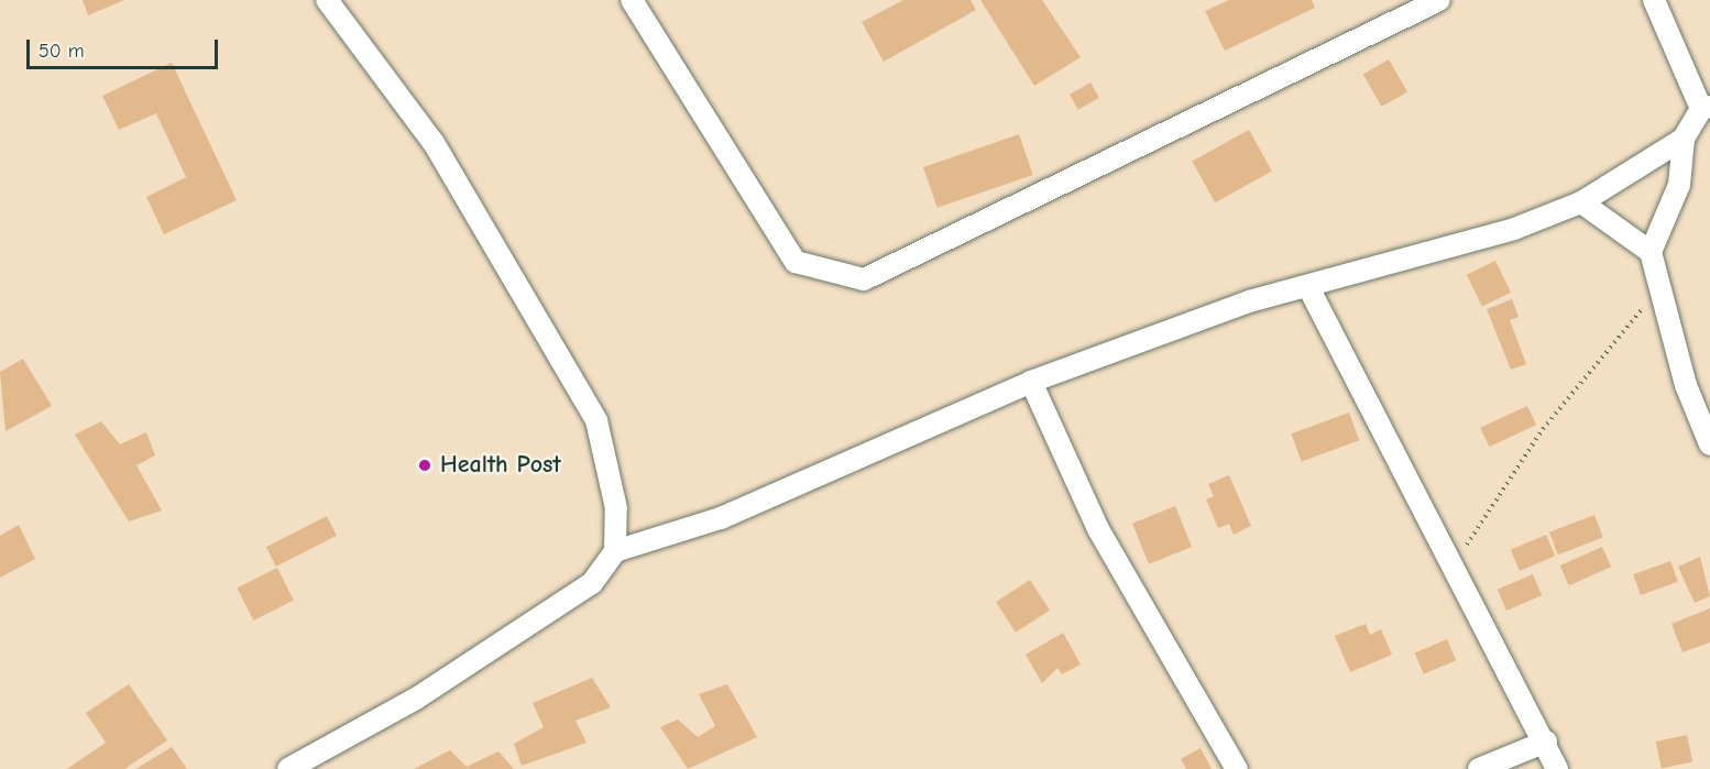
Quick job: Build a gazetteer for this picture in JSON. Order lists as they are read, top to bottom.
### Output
{
  "places": ["Health Post"],
  "scale_bar": "50 m"
}
